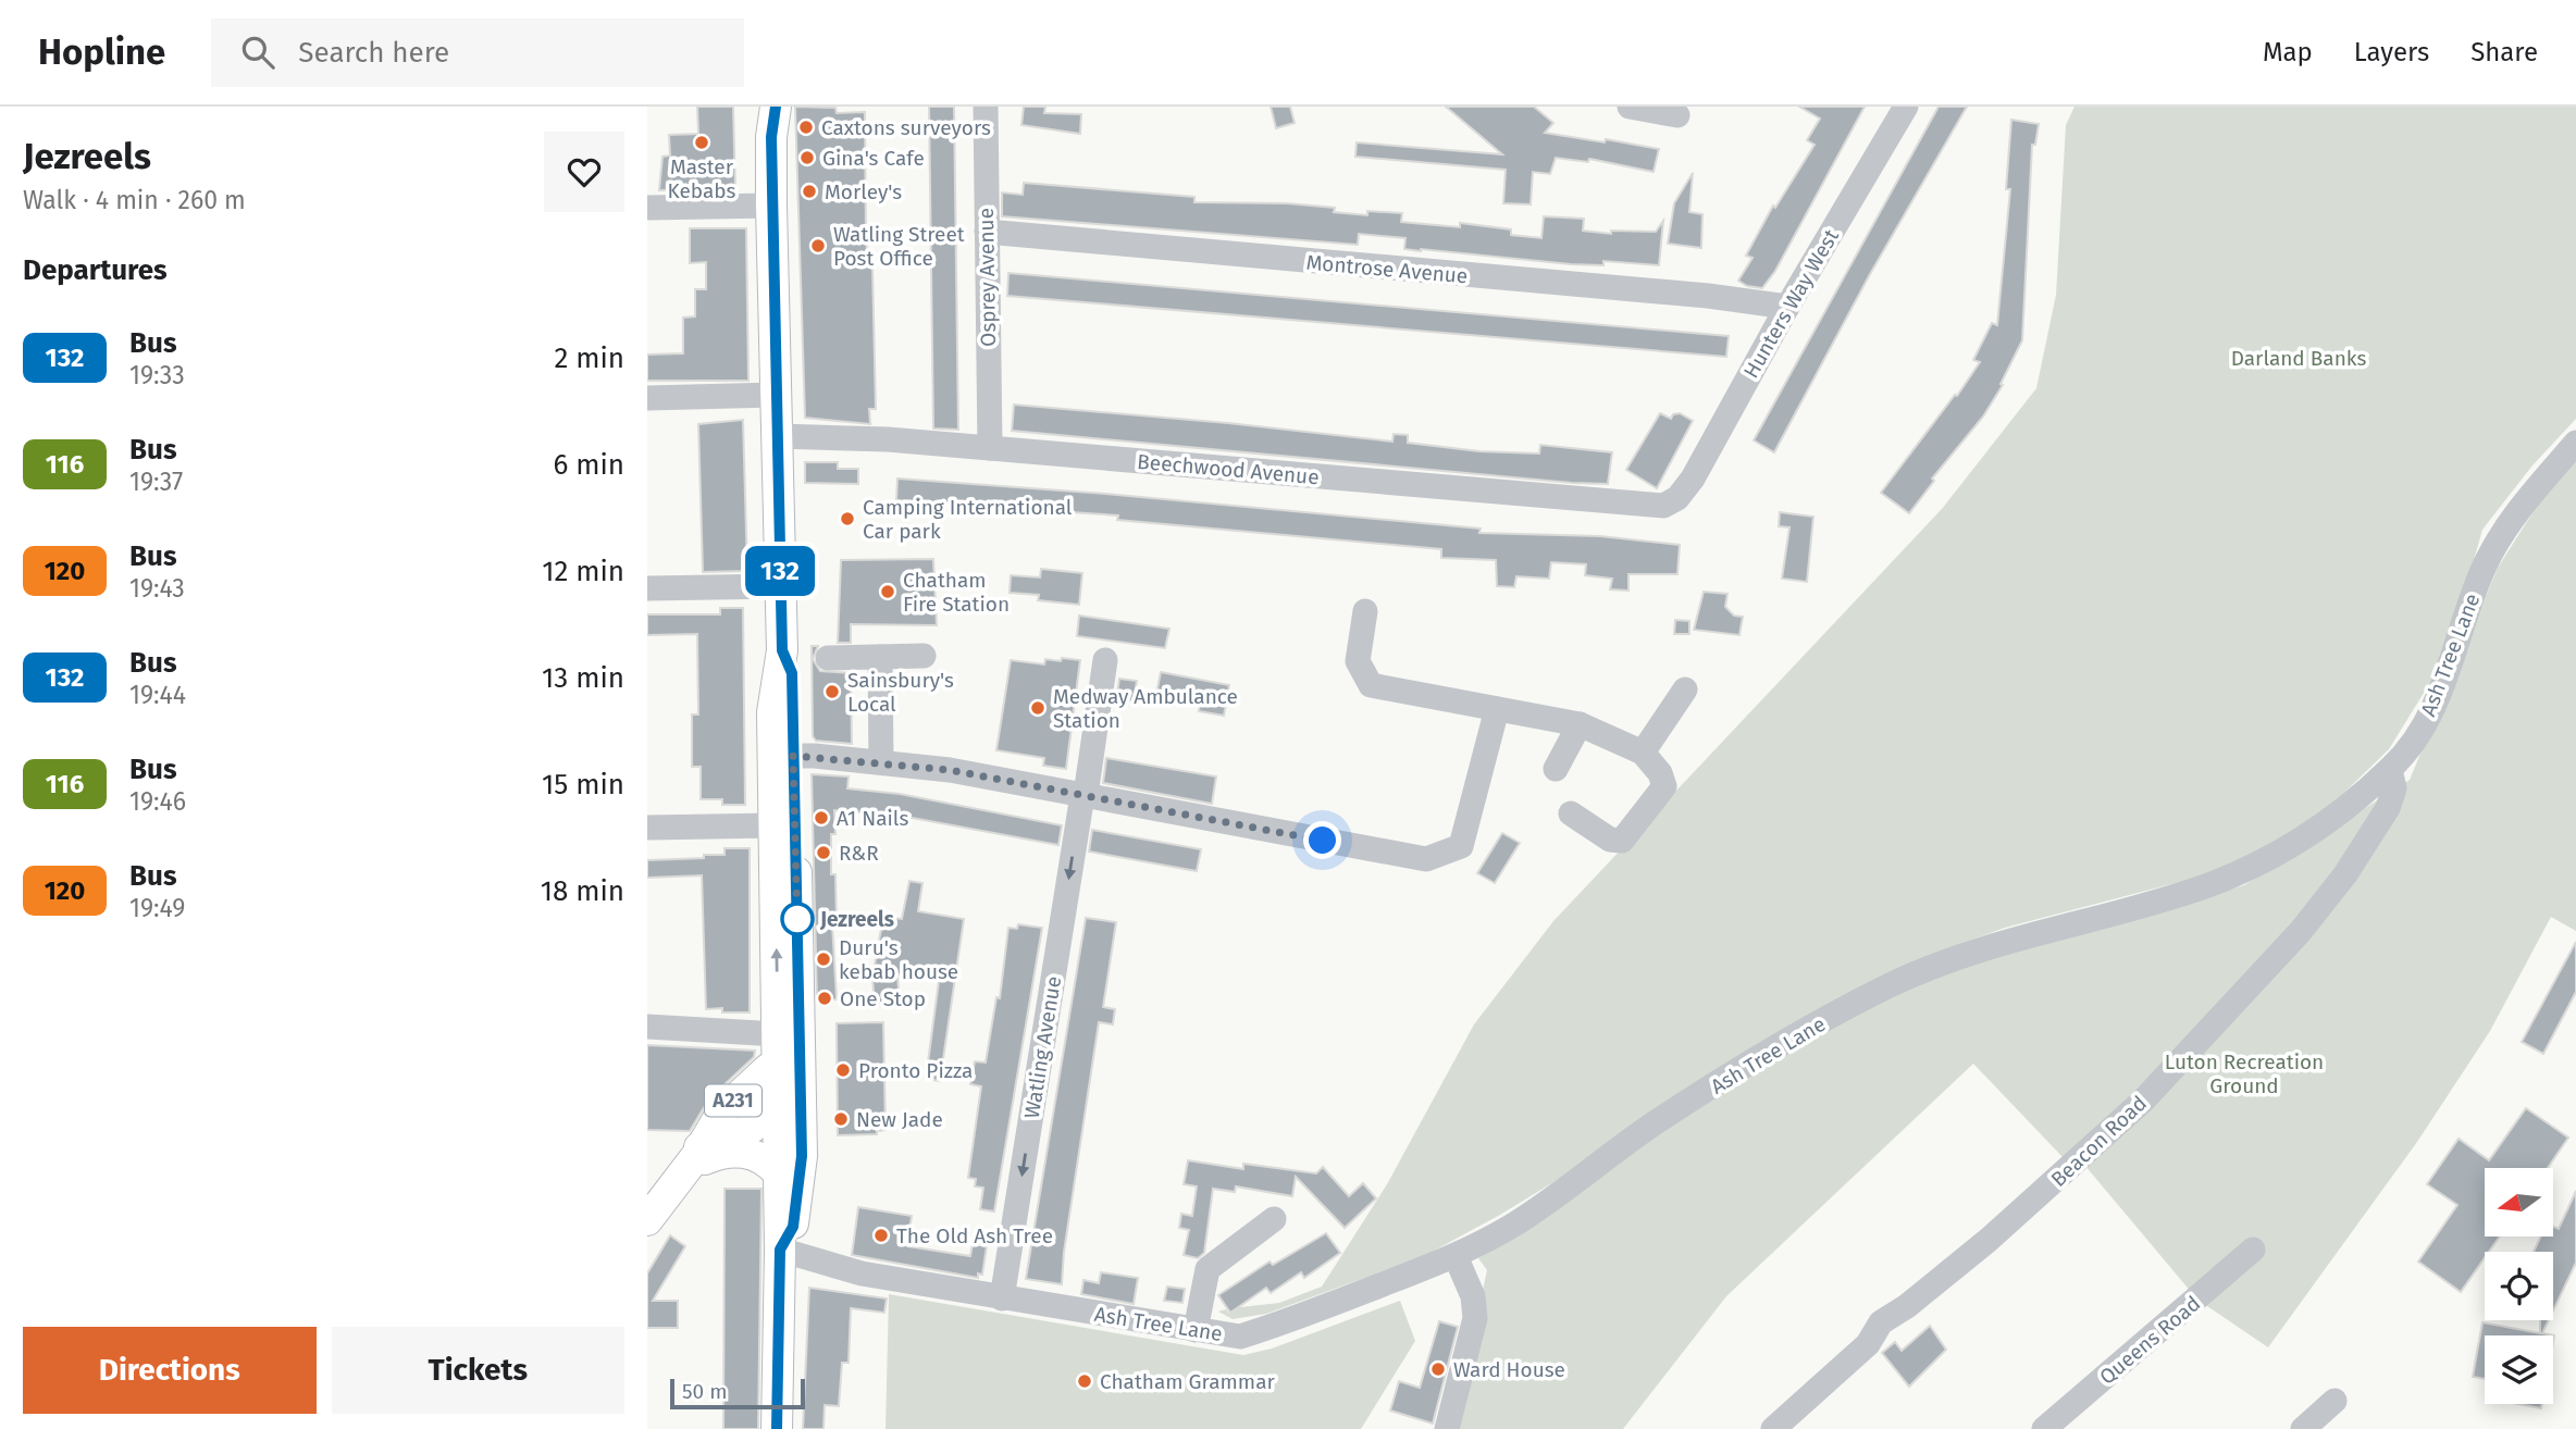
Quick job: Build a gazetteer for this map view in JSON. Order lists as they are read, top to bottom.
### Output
{
  "streets": {
    "main road": ["A231"],
    "street": [
      "Montrose Avenue",
      "Osprey Avenue",
      "Hunters Way West",
      "Beechwood Avenue",
      "Ash Tree Lane",
      "Watling Avenue",
      "Beacon Road",
      "Queens Road"
    ]
  },
  "crossings": [
    ["Montrose Avenue", "Osprey Avenue"],
    ["Montrose Avenue", "Hunters Way West"],
    ["Osprey Avenue", "Beechwood Avenue"],
    ["Hunters Way West", "Beechwood Avenue"],
    ["Ash Tree Lane", "Watling Avenue"],
    ["Ash Tree Lane", "Beacon Road"]
  ],
  "one_way": ["Watling Avenue"],
  "parks": ["Darland Banks", "Luton Recreation Ground"],
  "places": [
    "Caxtons surveyors",
    "Master Kebabs",
    "Gina's Cafe",
    "Morley's",
    "Watling Street Post Office",
    "Camping International Car park",
    "Chatham Fire Station",
    "Sainsbury's Local",
    "Medway Ambulance Station",
    "A1 Nails",
    "R&R",
    "Jezreels",
    "Duru's kebab house",
    "One Stop",
    "Pronto Pizza",
    "New Jade",
    "The Old Ash Tree",
    "Ward House",
    "Chatham Grammar"
  ],
  "lines": ["bus line 132"],
  "scale_bar": "50 m",
  "north": "left",
  "page": {
    "header": "Hopline",
    "search": "Search here",
    "nav": ["Map", "Layers", "Share"],
    "heading": [
      ["Jezreels", "Walk · 4 min · 260 m"],
      "Departures"
    ],
    "on_map": "132",
    "list": [
      {
        "mark": "132",
        "name": "Bus",
        "note": "19:33",
        "value": "2 min"
      },
      {
        "mark": "116",
        "name": "Bus",
        "note": "19:37",
        "value": "6 min"
      },
      {
        "mark": "120",
        "name": "Bus",
        "note": "19:43",
        "value": "12 min"
      },
      {
        "mark": "132",
        "name": "Bus",
        "note": "19:44",
        "value": "13 min"
      },
      {
        "mark": "116",
        "name": "Bus",
        "note": "19:46",
        "value": "15 min"
      },
      {
        "mark": "120",
        "name": "Bus",
        "note": "19:49",
        "value": "18 min"
      }
    ],
    "buttons": ["Directions", "Tickets"],
    "scale": "50 m"
  }
}
